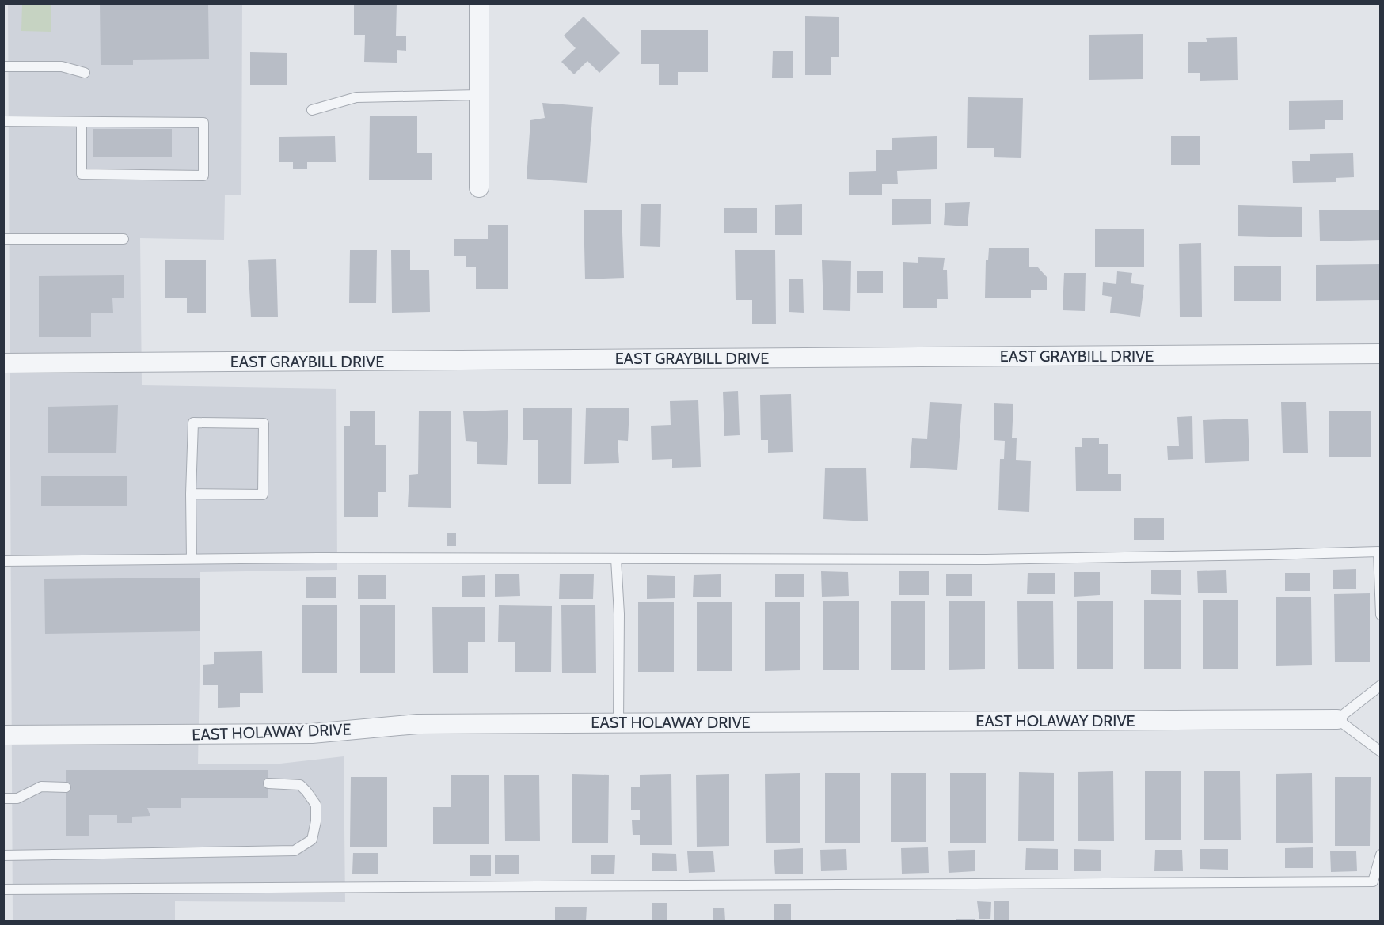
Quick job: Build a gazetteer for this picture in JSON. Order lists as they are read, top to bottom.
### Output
{
  "streets": {
    "street": ["EAST GRAYBILL DRIVE", "EAST HOLAWAY DRIVE"]
  }
}
